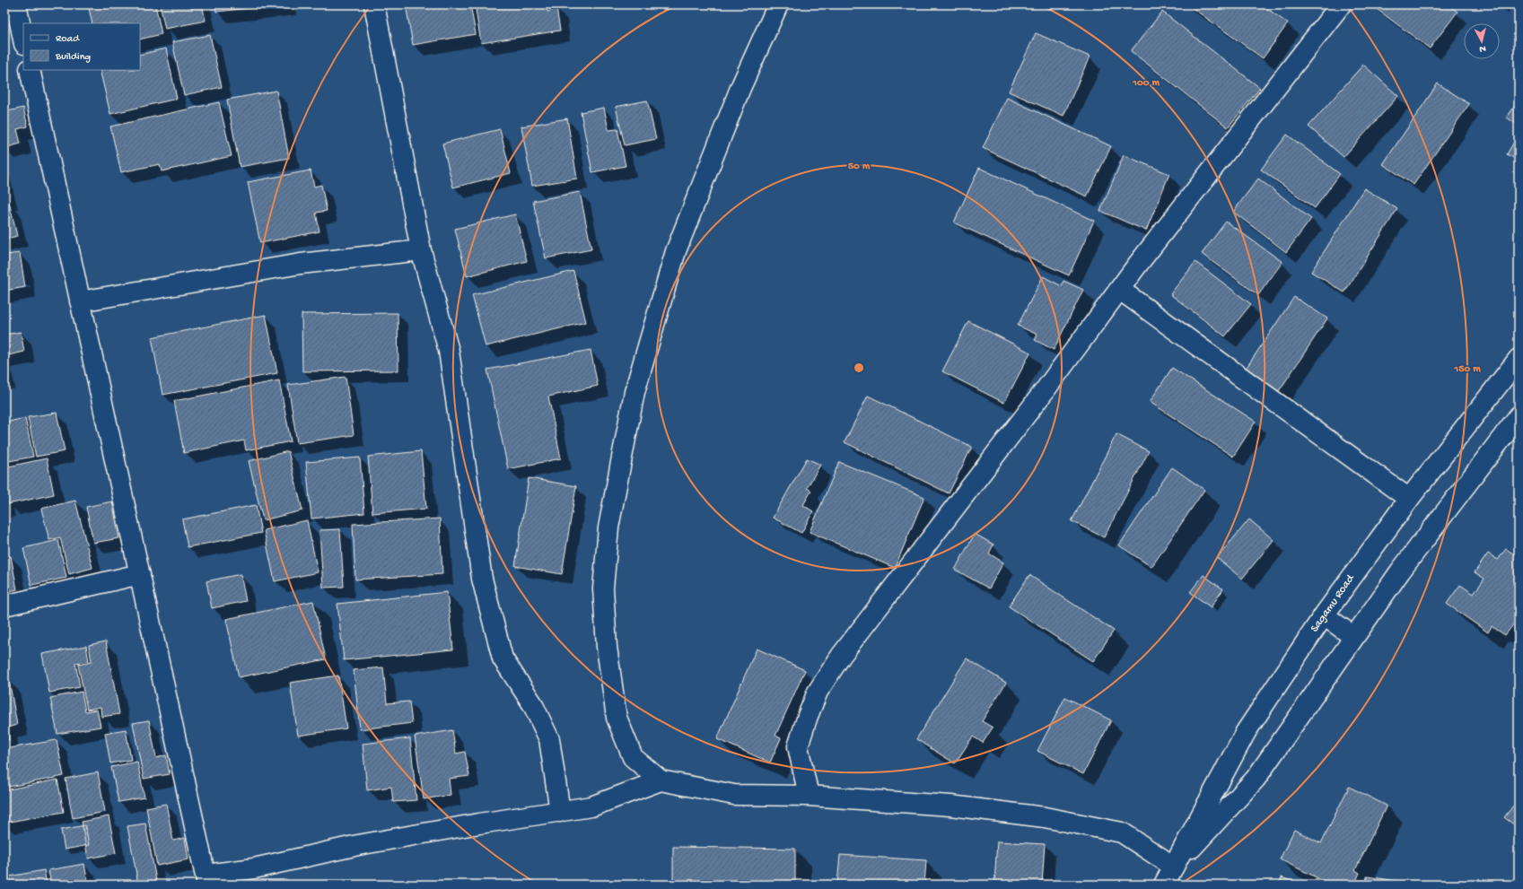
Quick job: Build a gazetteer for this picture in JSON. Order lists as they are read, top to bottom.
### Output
{
  "streets": {
    "main road": ["Sagamu Road"]
  },
  "legend": ["Road", "Building"],
  "north": "bottom",
  "rings": ["100 m", "50 m", "150 m"]
}
